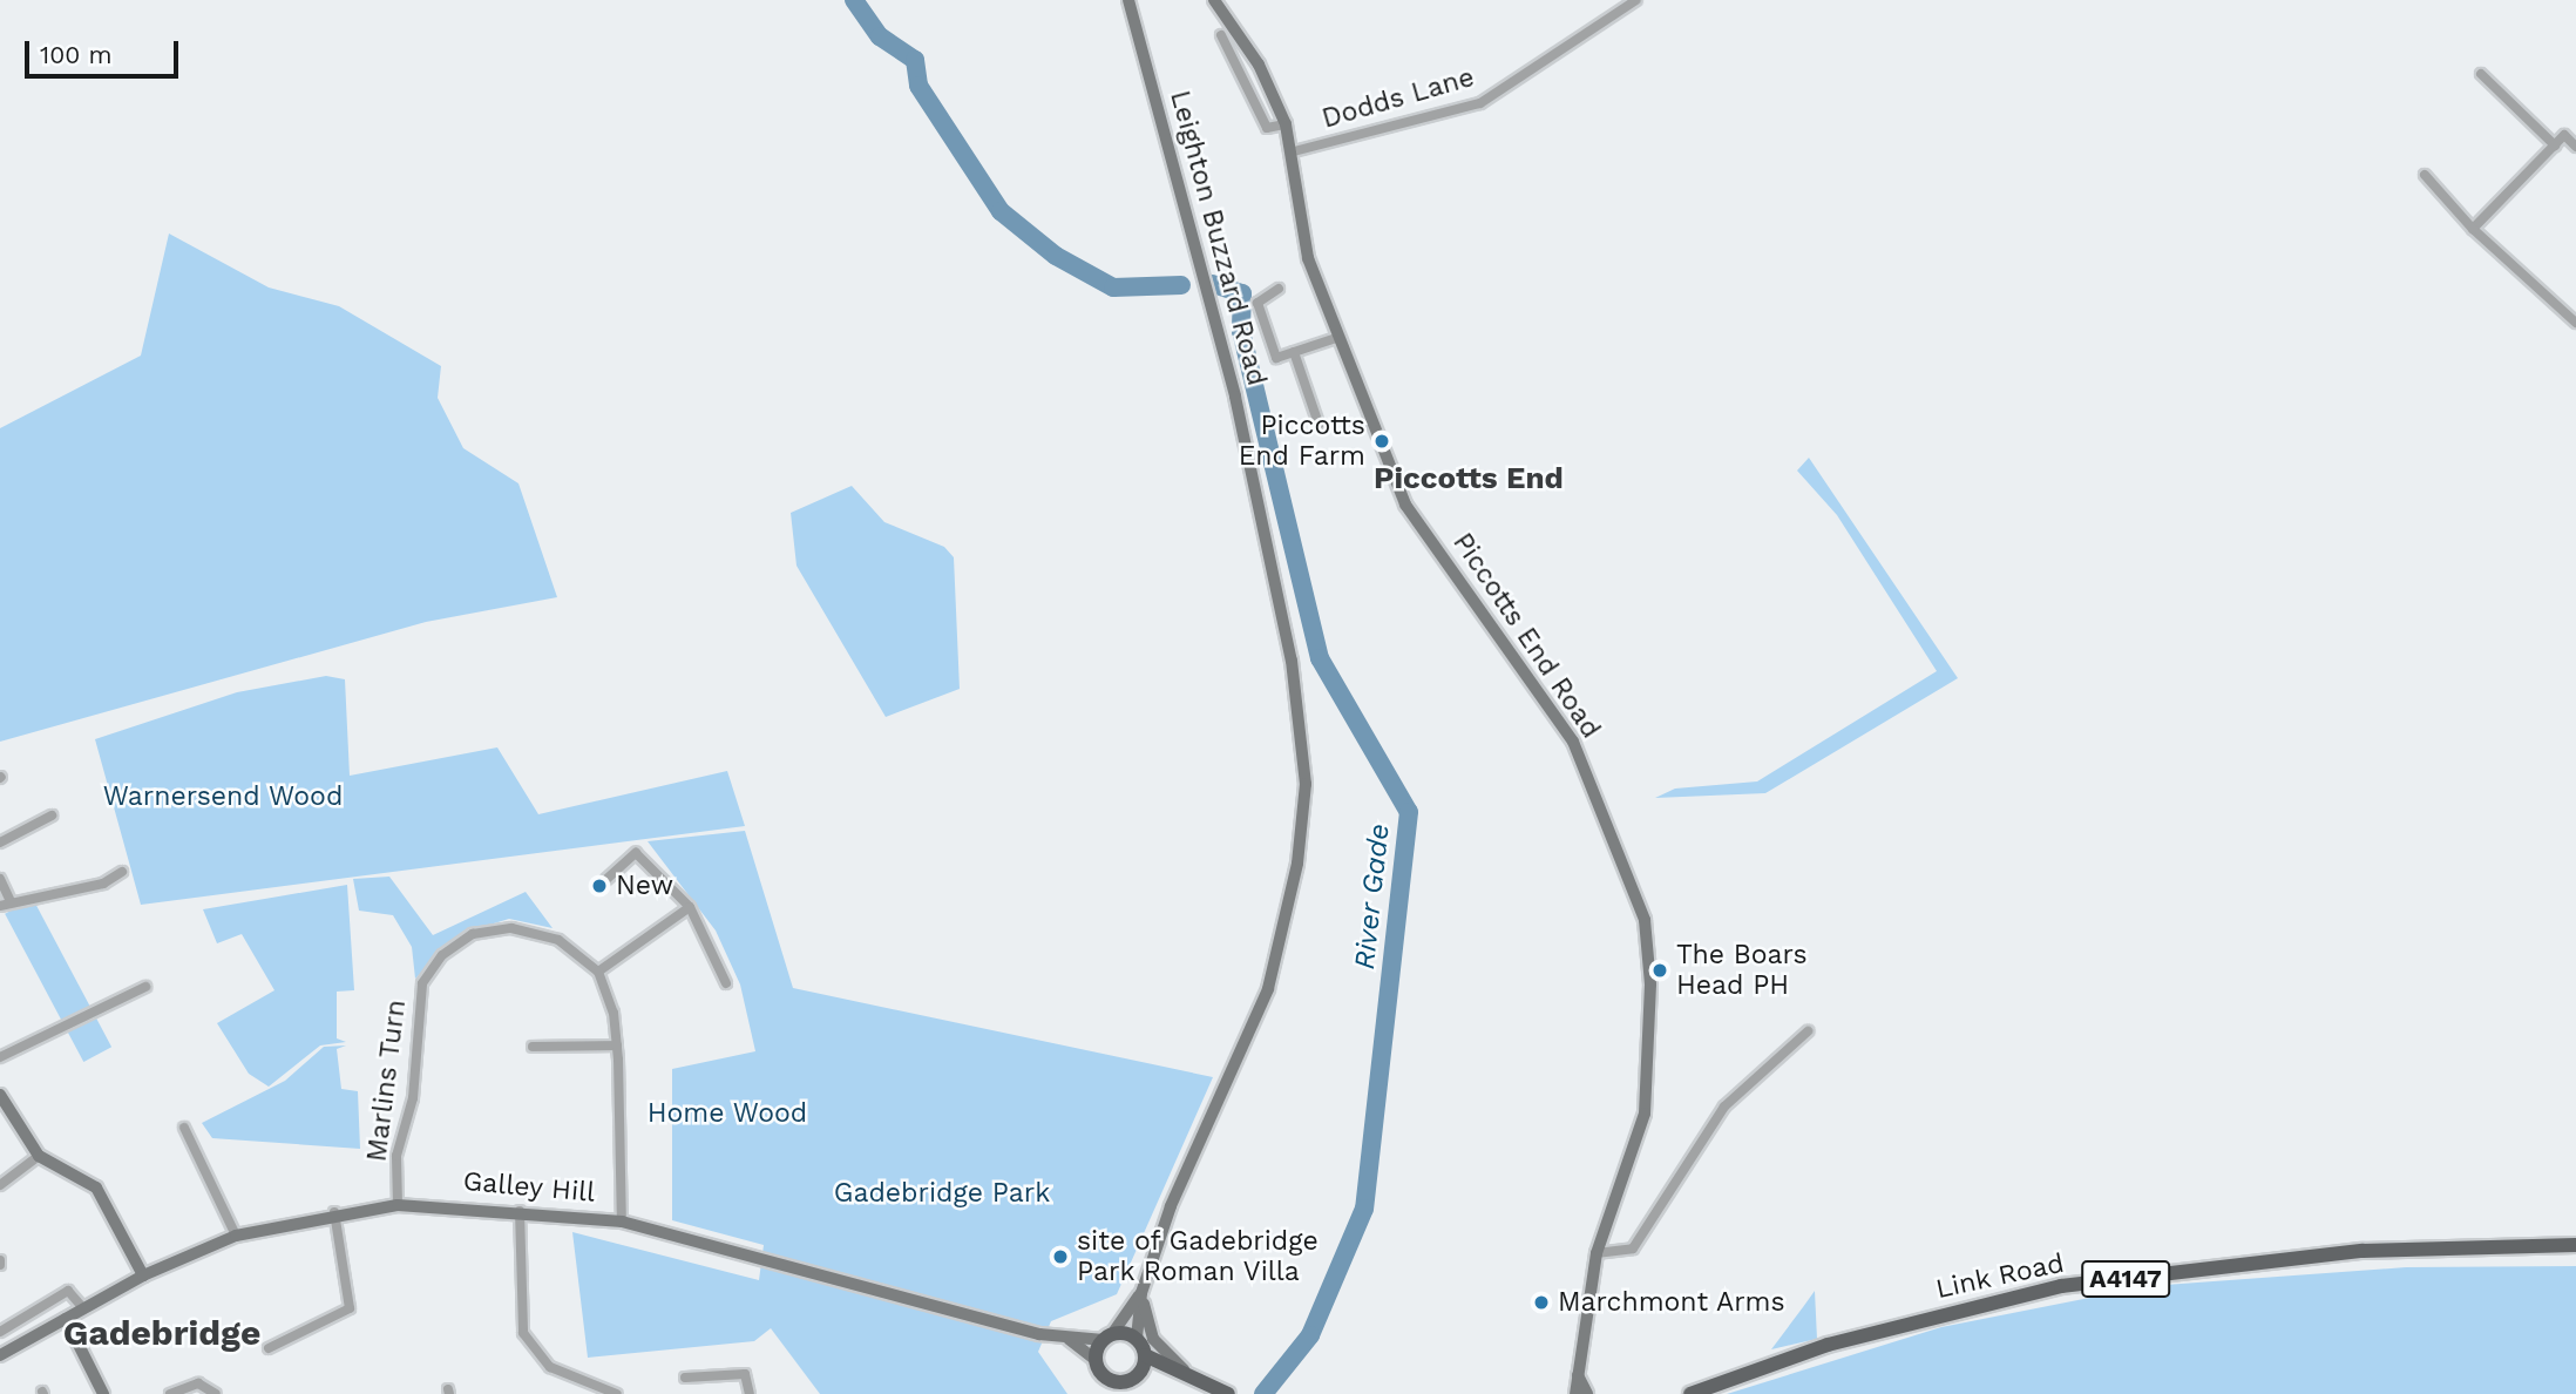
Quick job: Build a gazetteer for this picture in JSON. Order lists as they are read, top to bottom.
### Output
{
  "streets": {
    "main road": ["Link Road", "A4147"],
    "street": [
      "Dodds Lane",
      "Leighton Buzzard Road",
      "Piccotts End Road",
      "Marlins Turn",
      "Galley Hill"
    ]
  },
  "crossings": [
    ["Dodds Lane", "Piccotts End Road"],
    ["Leighton Buzzard Road", "Galley Hill"],
    ["Marlins Turn", "Galley Hill"]
  ],
  "districts": ["Piccotts End", "Gadebridge"],
  "water": ["River Gade"],
  "parks": ["Warnersend Wood", "Home Wood", "Gadebridge Park"],
  "places": [
    "Piccotts End Farm",
    "New",
    "The Boars Head PH",
    "site of Gadebridge Park Roman Villa",
    "Marchmont Arms"
  ],
  "scale_bar": "100 m"
}
